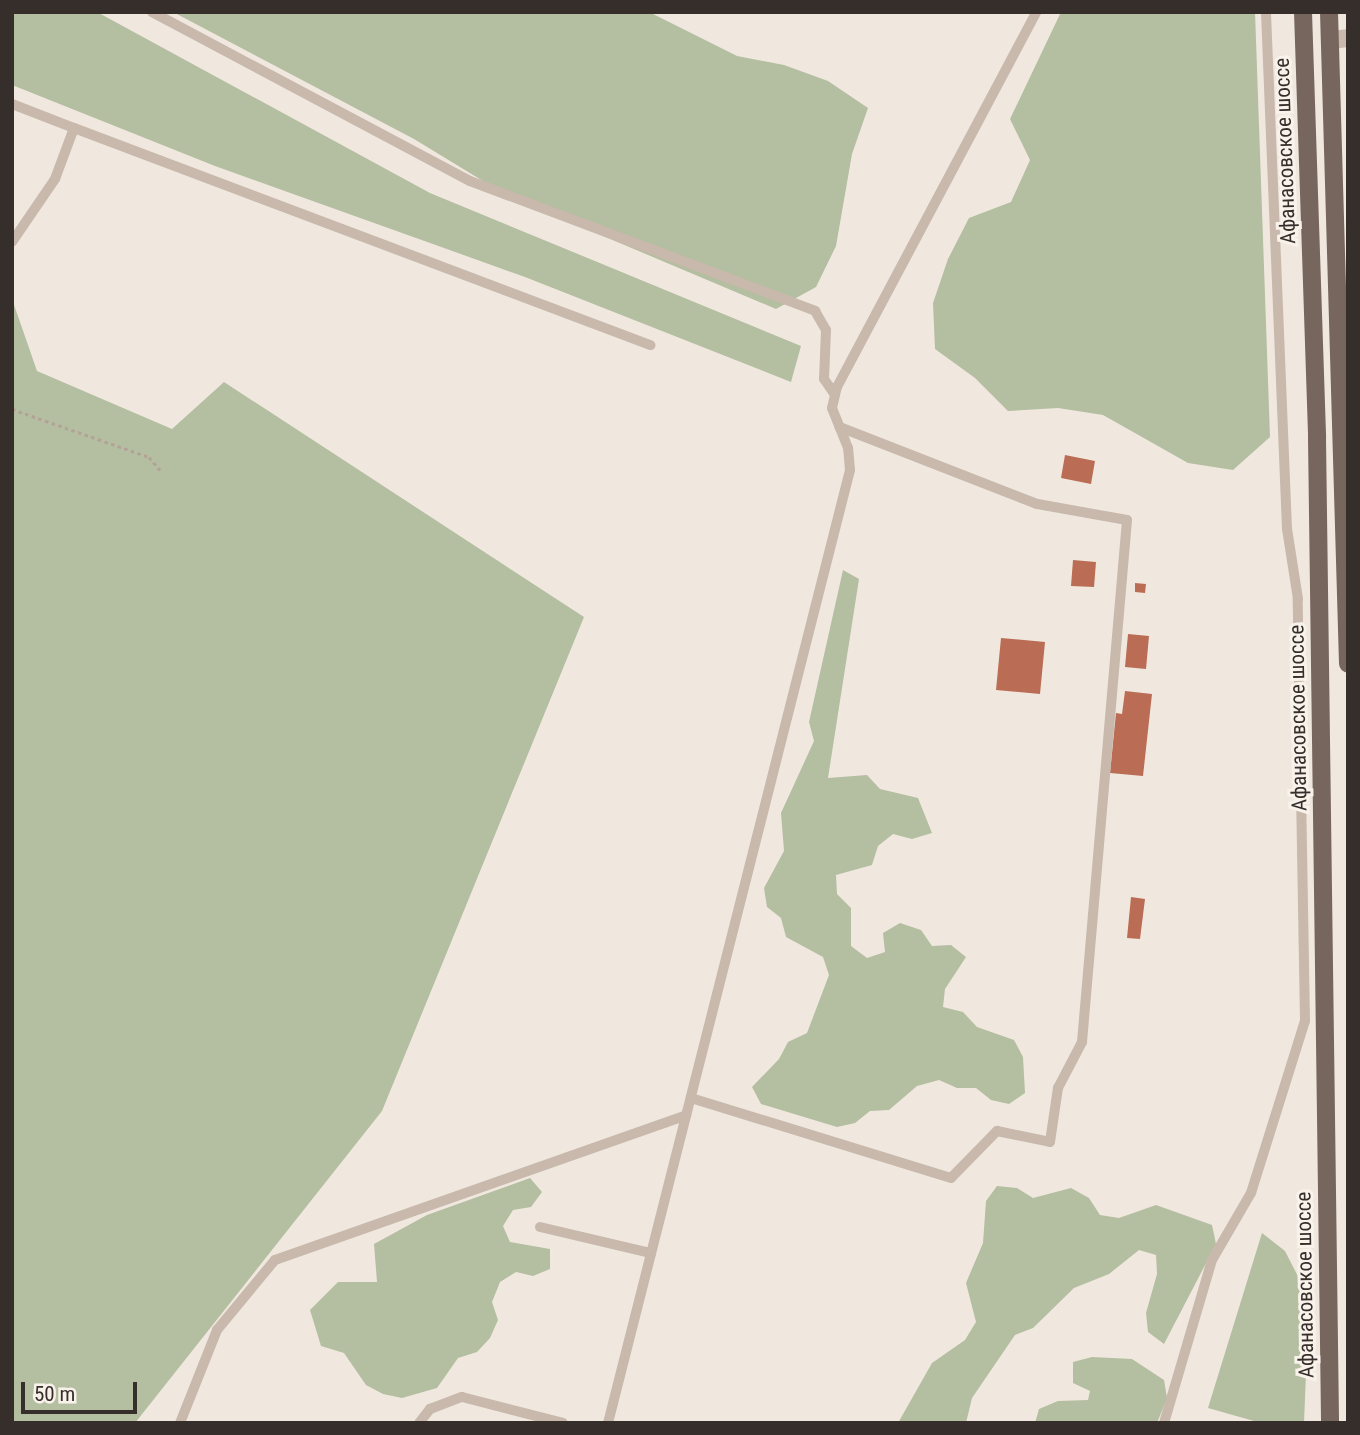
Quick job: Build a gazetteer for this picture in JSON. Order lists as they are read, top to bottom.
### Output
{
  "streets": {
    "main road": ["Афанасовское шоссе"]
  },
  "scale_bar": "50 m"
}
